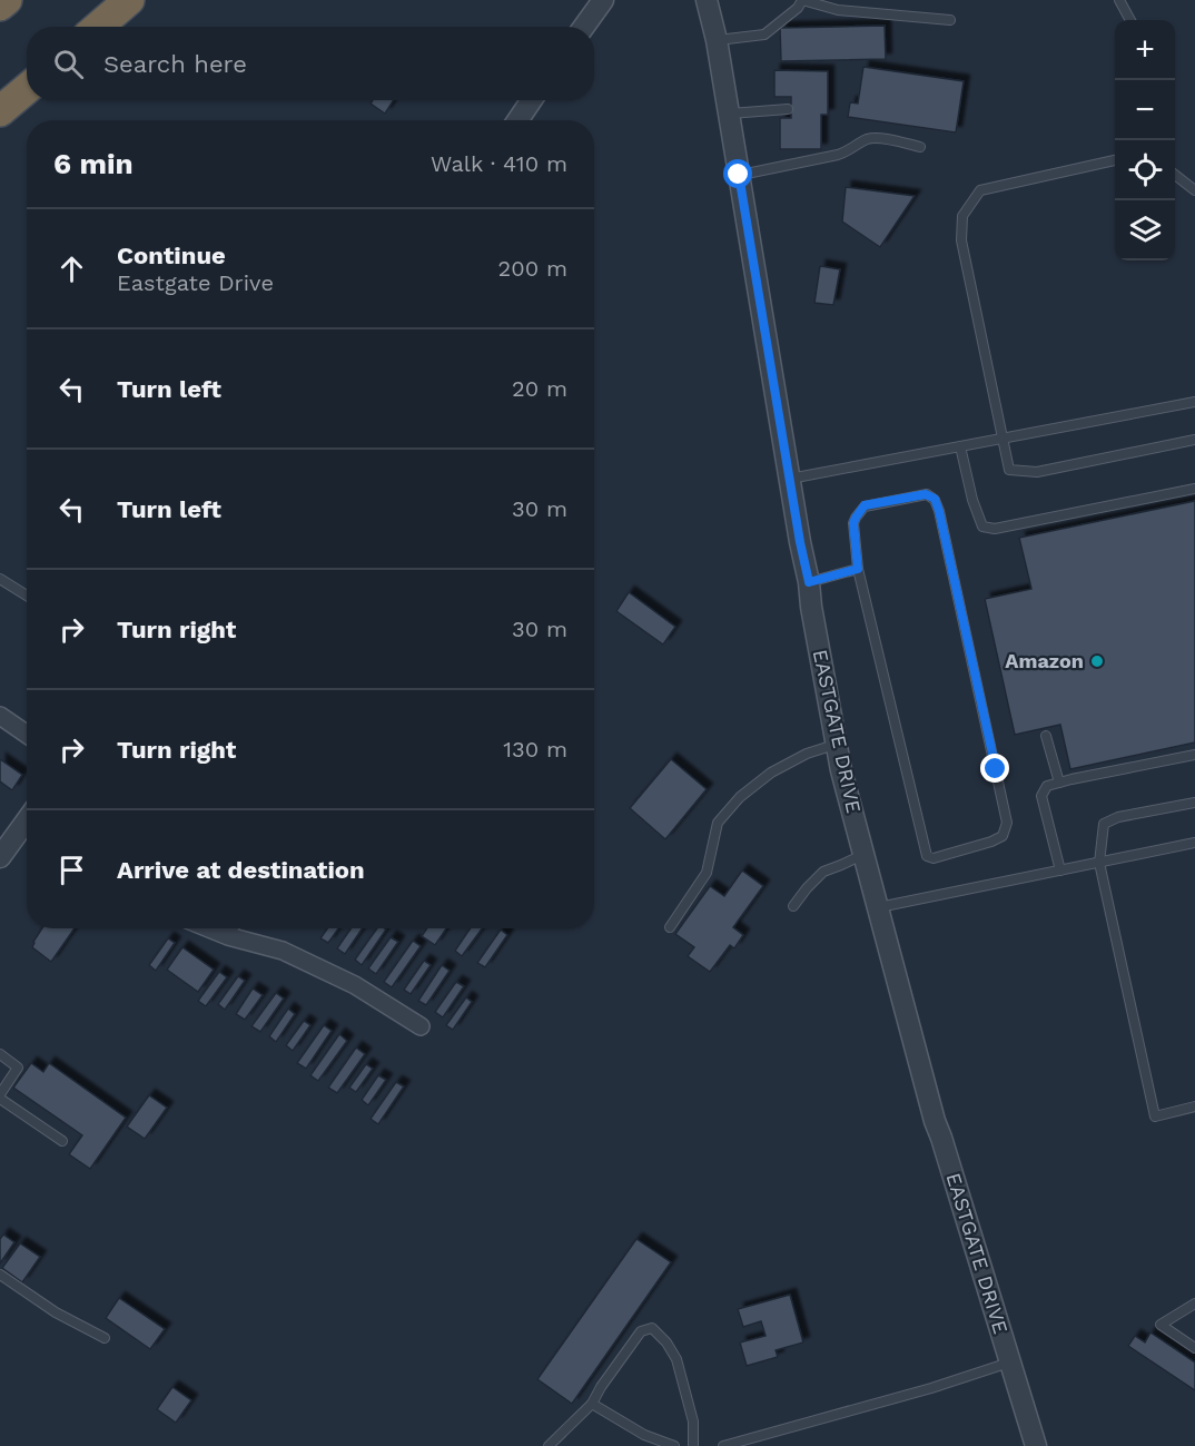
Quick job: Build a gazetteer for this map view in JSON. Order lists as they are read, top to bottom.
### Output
{
  "streets": {
    "street": ["EASTGATE DRIVE"]
  },
  "places": ["Amazon"],
  "page": {
    "map_buttons": ["+", "−"],
    "search": "Search here",
    "heading": ["6 min", "Walk · 410 m"],
    "list": [
      ["Continue", "Eastgate Drive", "200 m"],
      ["Turn left", "20 m"],
      ["Turn left", "30 m"],
      ["Turn right", "30 m"],
      ["Turn right", "130 m"],
      "Arrive at destination"
    ]
  }
}
